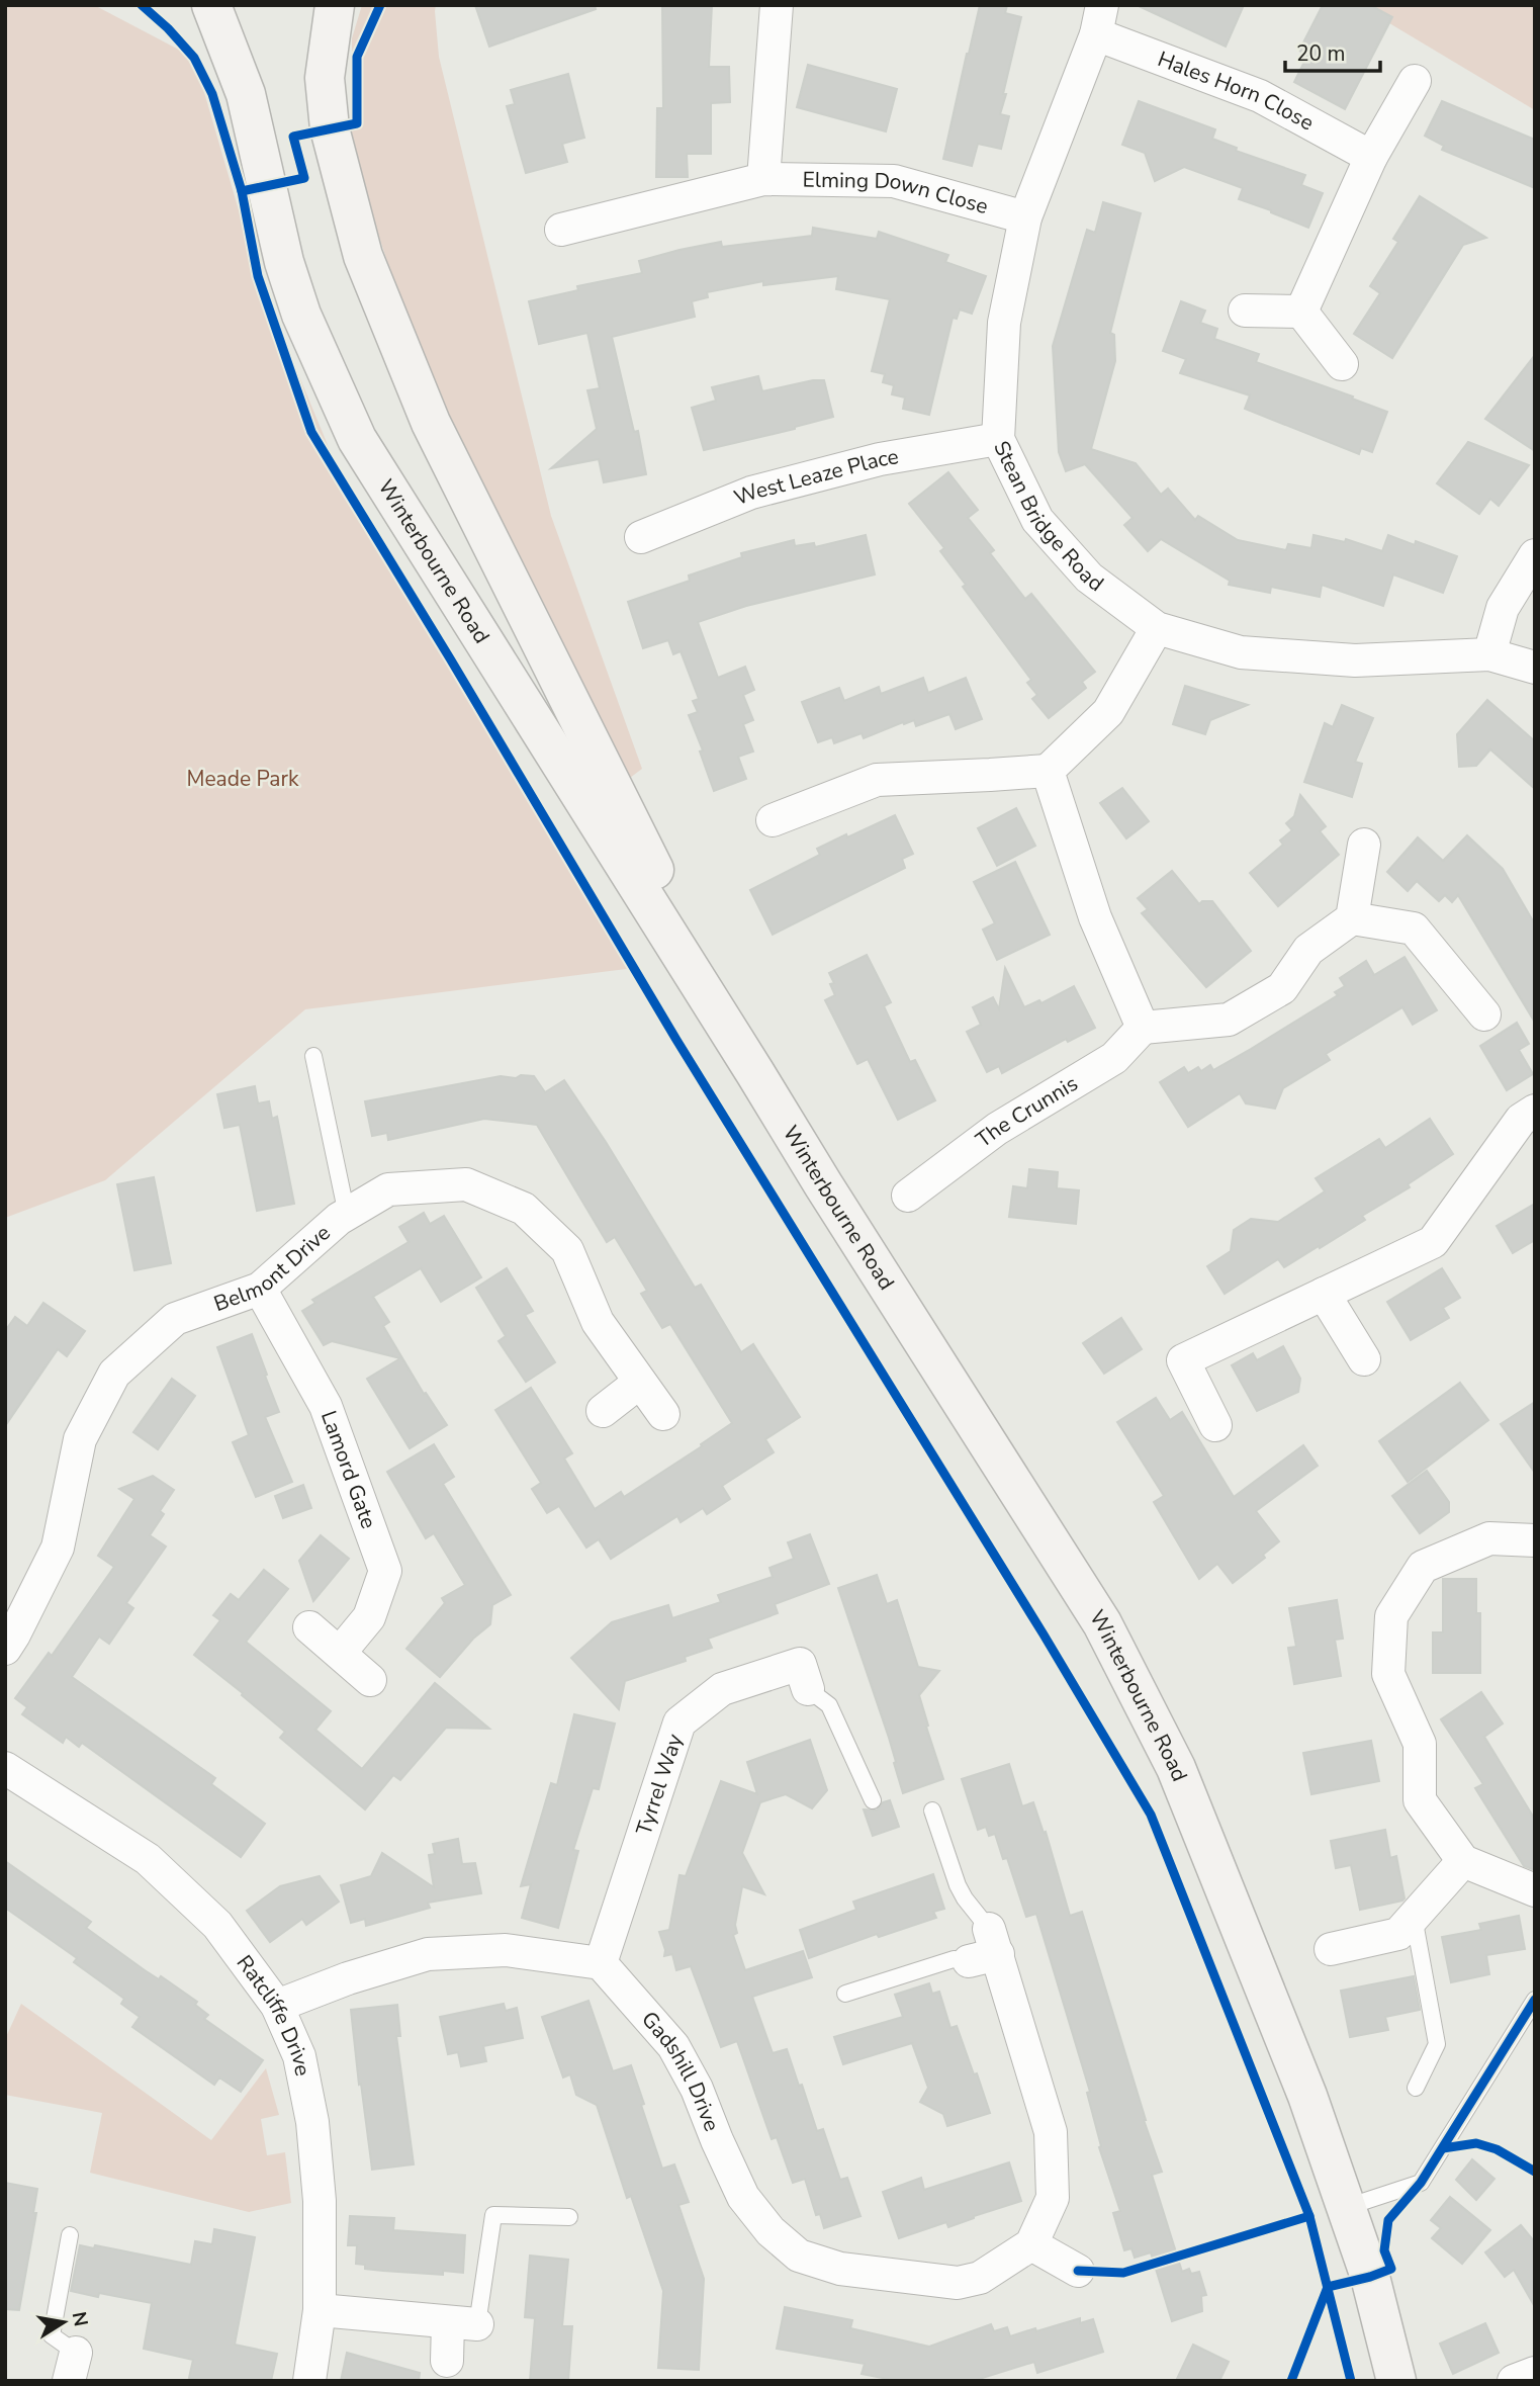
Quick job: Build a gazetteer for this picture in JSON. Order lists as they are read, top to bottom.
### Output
{
  "streets": {
    "main road": ["Winterbourne Road"],
    "street": [
      "Hales Horn Close",
      "Elming Down Close",
      "West Leaze Place",
      "Stean Bridge Road",
      "The Crunnis",
      "Belmont Drive",
      "Lamord Gate",
      "Tyrrel Way",
      "Ratcliffe Drive",
      "Gadshill Drive"
    ]
  },
  "crossings": [
    ["Hales Horn Close", "Stean Bridge Road"],
    ["Elming Down Close", "Stean Bridge Road"],
    ["West Leaze Place", "Stean Bridge Road"],
    ["Belmont Drive", "Lamord Gate"],
    ["Tyrrel Way", "Gadshill Drive"]
  ],
  "parks": ["Meade Park"],
  "scale_bar": "20 m",
  "north": "right"
}
